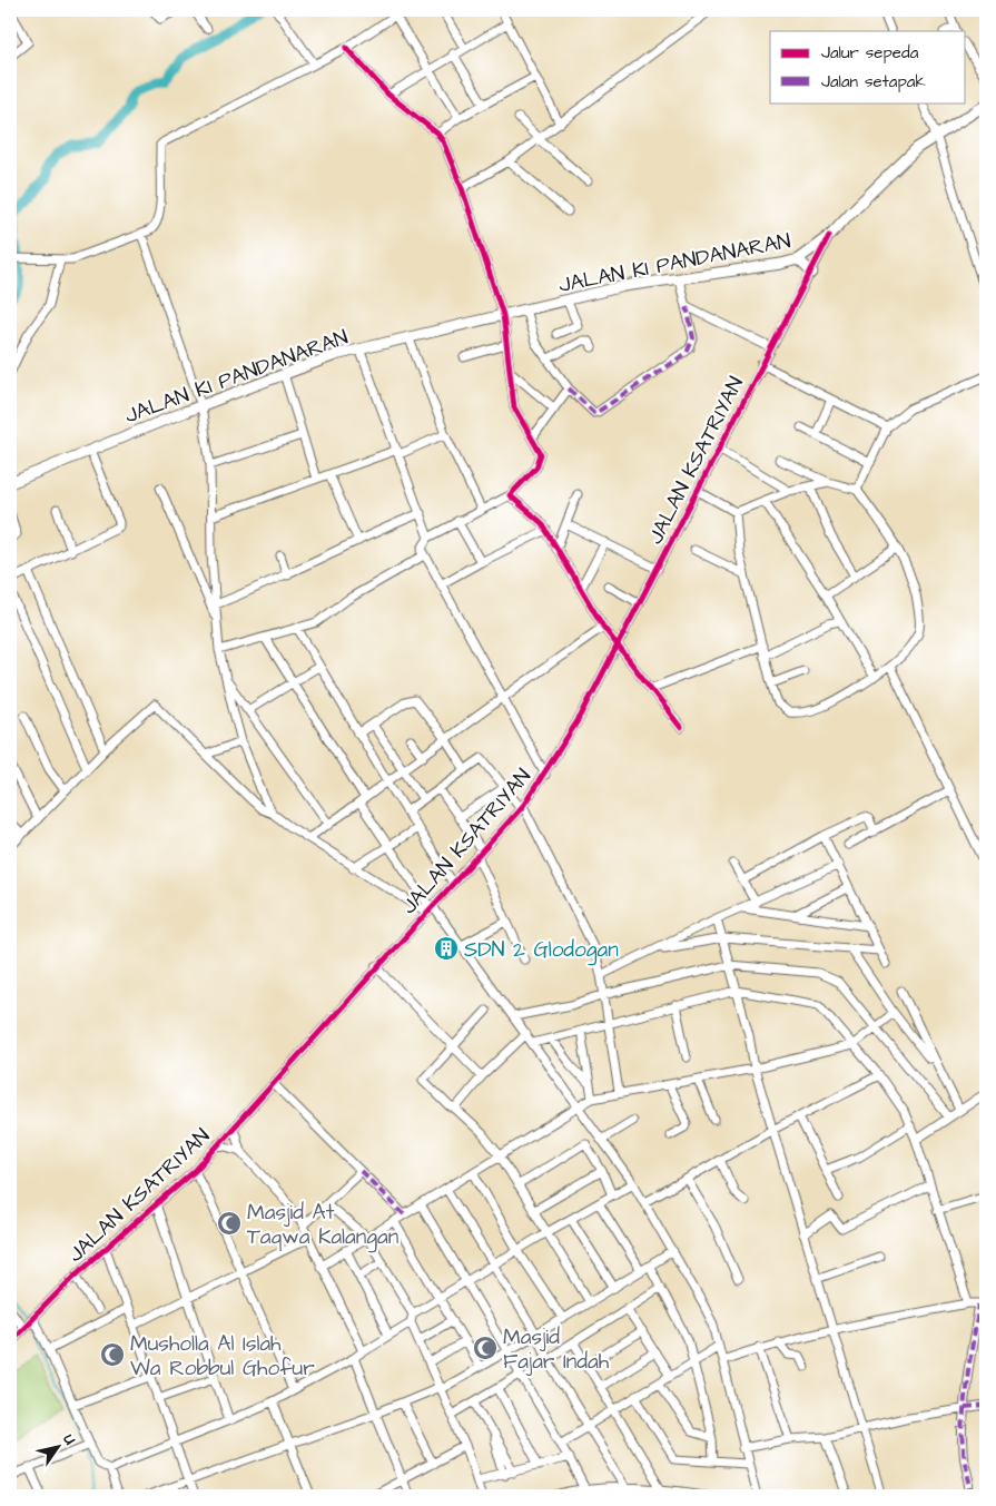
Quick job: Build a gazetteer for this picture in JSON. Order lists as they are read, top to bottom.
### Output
{
  "streets": {
    "main road": ["JALAN KI PANDANARAN"],
    "street": ["JALAN KSATRIYAN"]
  },
  "crossings": [
    ["JALAN KI PANDANARAN", "JALAN KSATRIYAN"]
  ],
  "places": {
    "building": ["SDN 2 Glodogan"],
    "mosque": ["Masjid At Taqwa Kalangan", "Masjid Fajar Indah", "Musholla Al Islah Wa Robbul Ghofur"]
  },
  "legend": ["Jalur sepeda", "Jalan setapak"],
  "north": "top right"
}
